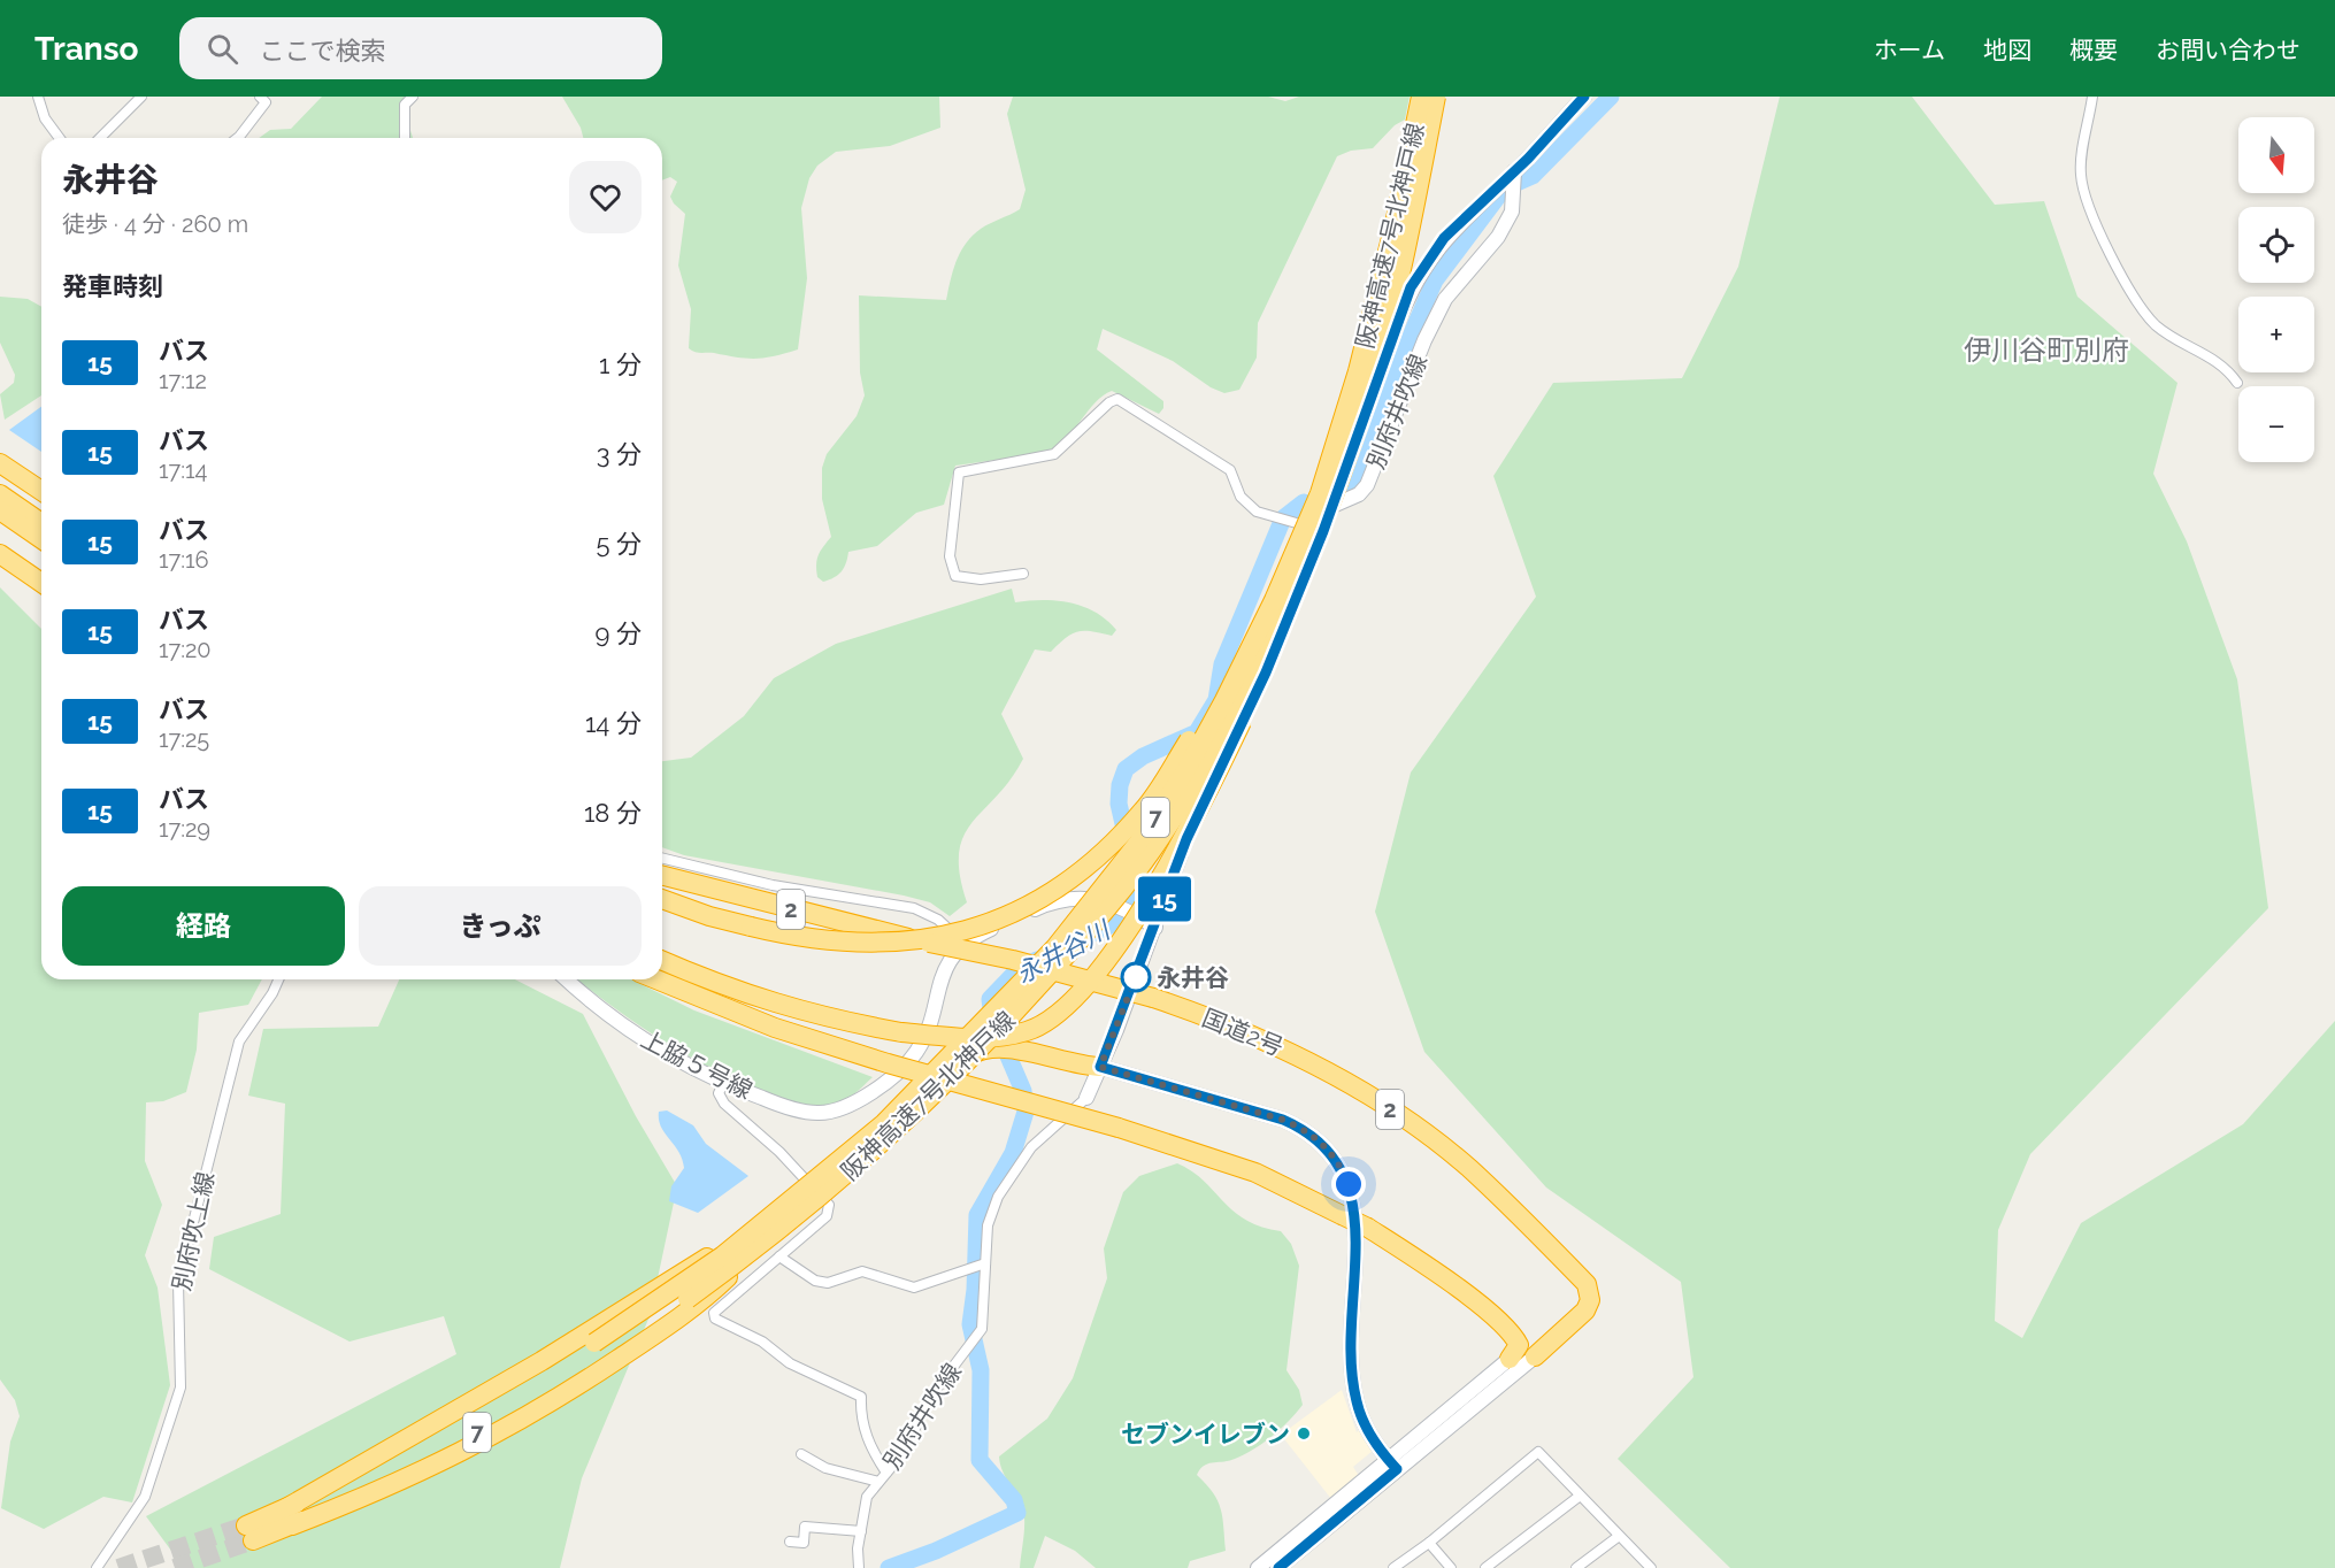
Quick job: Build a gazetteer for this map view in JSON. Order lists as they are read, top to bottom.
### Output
{
  "streets": {
    "highway": [
      "阪神高速7号北神戸線",
      "7",
      "2",
      "国道2号"
    ],
    "street": ["別府井吹線", "上脇５号線", "別府吹上線"]
  },
  "crossings": [
    ["別府井吹線", "上脇５号線"]
  ],
  "districts": ["伊川谷町別府"],
  "water": ["永井谷川"],
  "places": ["永井谷", "セブンイレブン"],
  "lines": ["bus line 15"],
  "north": "bottom",
  "page": {
    "header": "Transo",
    "search": "ここで検索",
    "nav": [
      "ホーム",
      "地図",
      "概要",
      "お問い合わせ"
    ],
    "on_map": "15",
    "map_buttons": ["+", "−"],
    "heading": [
      ["永井谷", "徒歩 · 4 分 · 260 m"],
      "発車時刻"
    ],
    "list": [
      {
        "mark": "15",
        "name": "バス",
        "note": "17:12",
        "value": "1 分"
      },
      {
        "mark": "15",
        "name": "バス",
        "note": "17:14",
        "value": "3 分"
      },
      {
        "mark": "15",
        "name": "バス",
        "note": "17:16",
        "value": "5 分"
      },
      {
        "mark": "15",
        "name": "バス",
        "note": "17:20",
        "value": "9 分"
      },
      {
        "mark": "15",
        "name": "バス",
        "note": "17:25",
        "value": "14 分"
      },
      {
        "mark": "15",
        "name": "バス",
        "note": "17:29",
        "value": "18 分"
      }
    ],
    "buttons": ["経路", "きっぷ"]
  }
}
